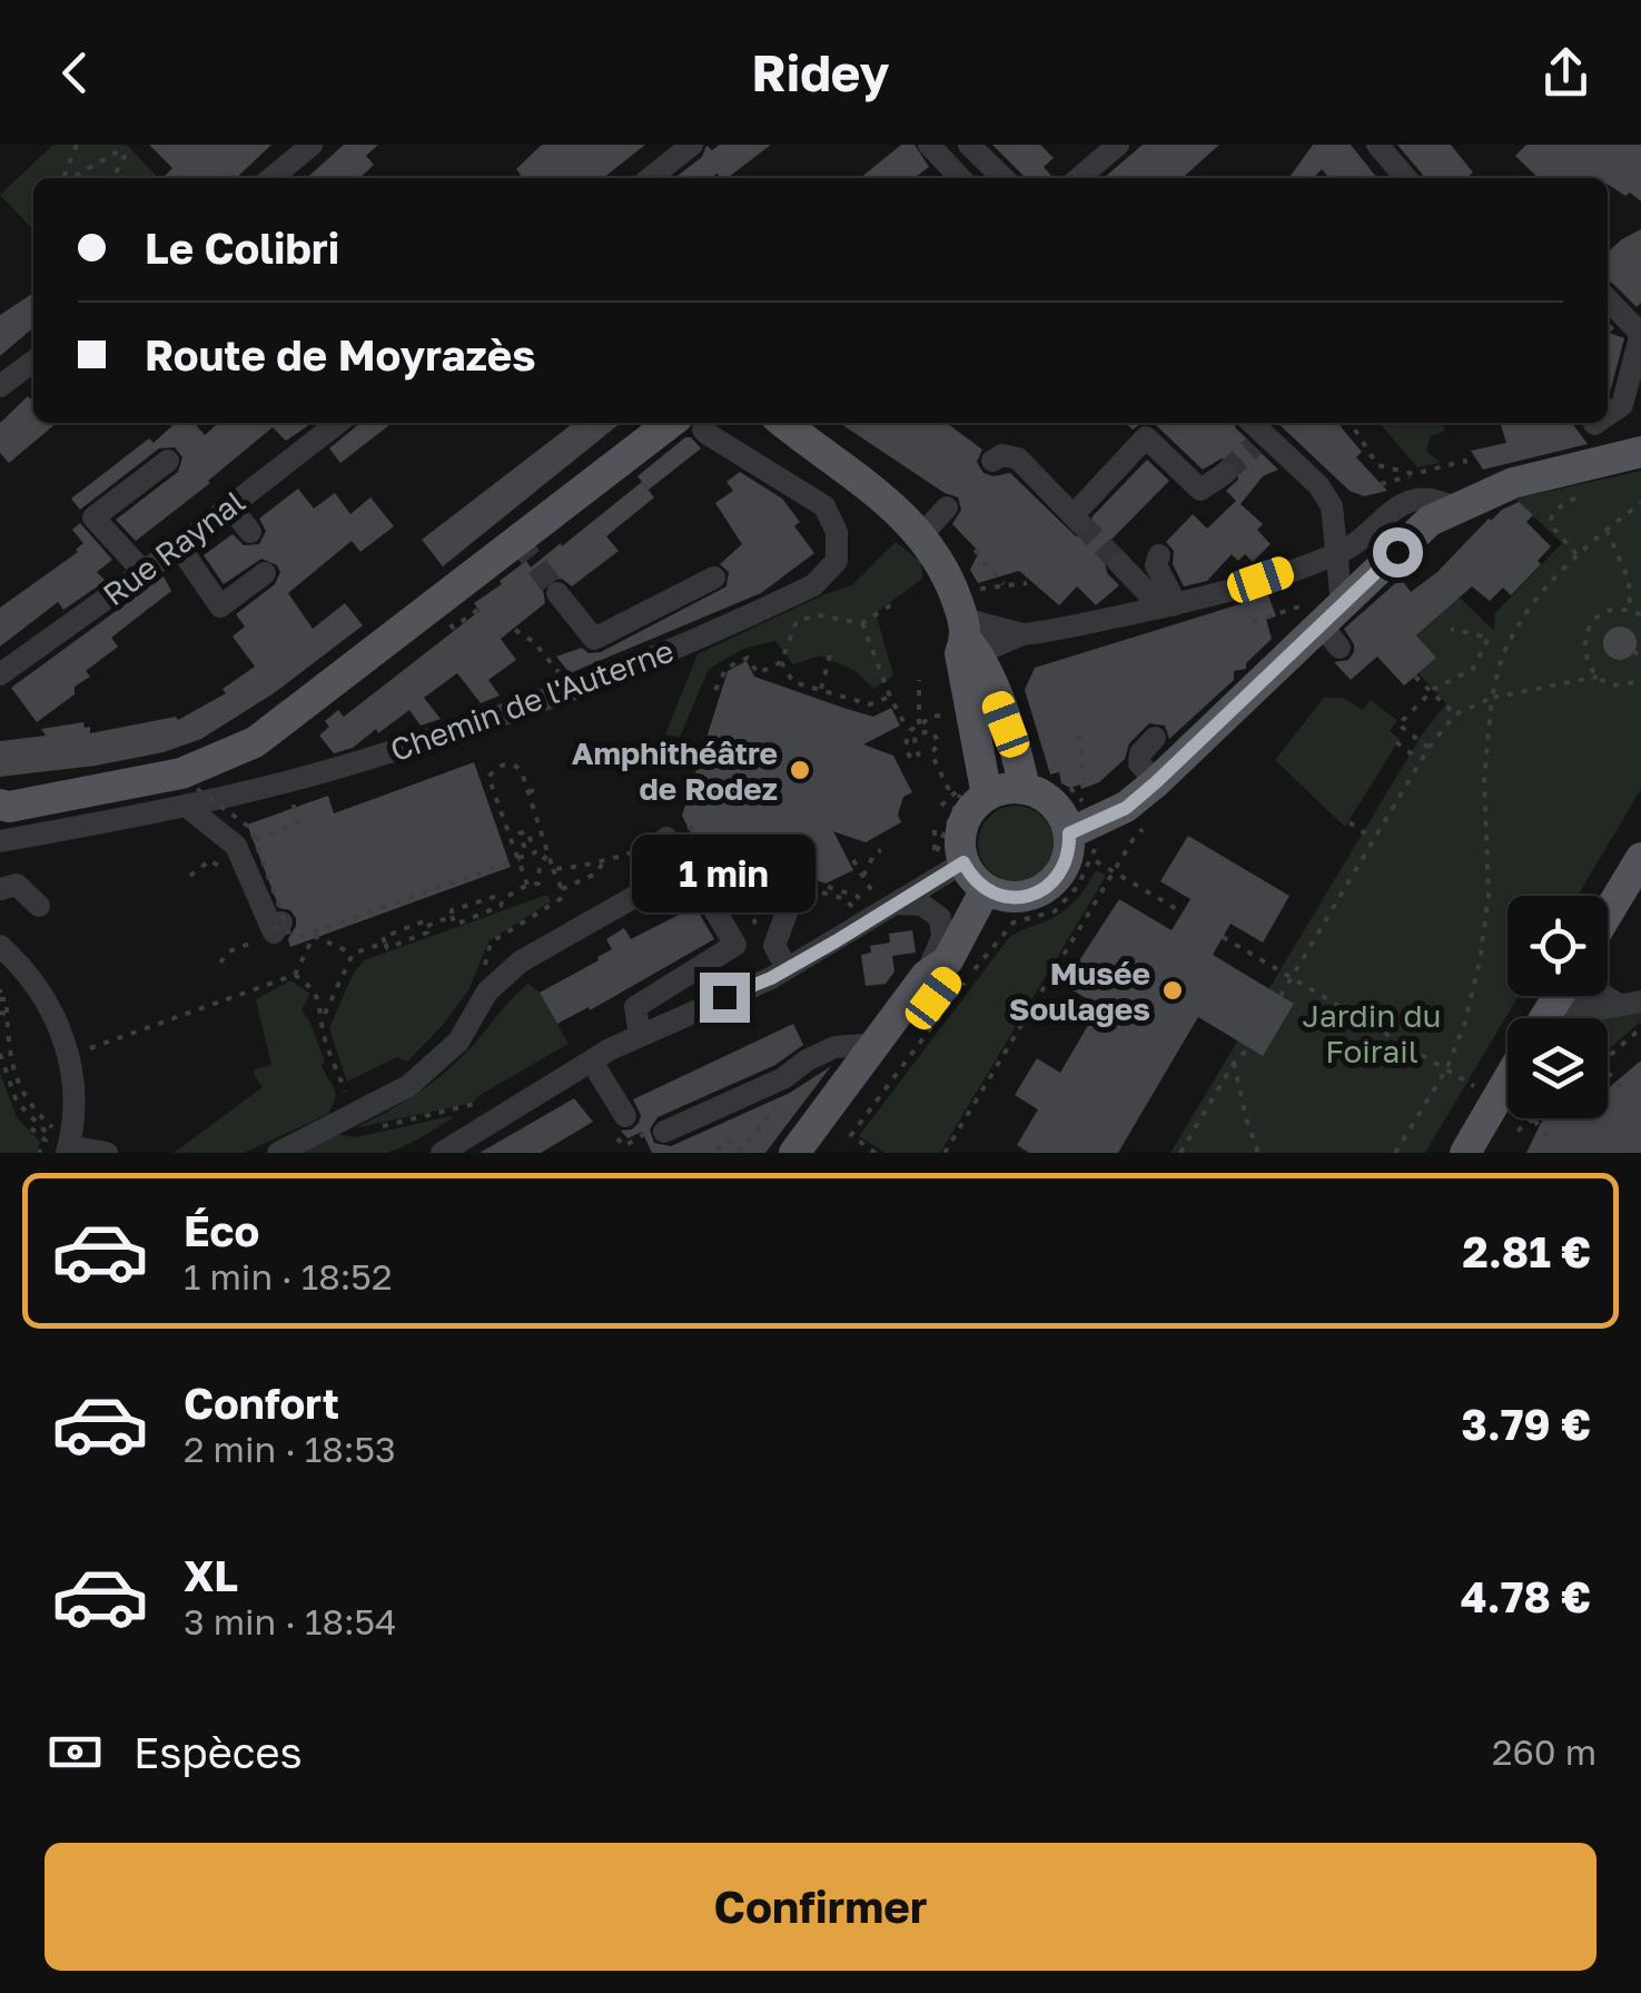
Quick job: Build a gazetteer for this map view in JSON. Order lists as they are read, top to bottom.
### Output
{
  "streets": {
    "street": ["Rue Raynal", "Chemin de l'Auterne"]
  },
  "parks": ["Jardin du Foirail"],
  "places": ["Amphithéâtre de Rodez", "Musée Soulages"],
  "page": {
    "header": "Ridey",
    "banner": ["Le Colibri", "Route de Moyrazès"],
    "bubble": "1 min",
    "list": [
      {
        "name": "Éco",
        "note": "1 min · 18:52",
        "value": "2.81 €"
      },
      {
        "name": "Confort",
        "note": "2 min · 18:53",
        "value": "3.79 €"
      },
      {
        "name": "XL",
        "note": "3 min · 18:54",
        "value": "4.78 €"
      }
    ],
    "pay": ["Espèces", "260 m"],
    "buttons": "Confirmer"
  }
}
